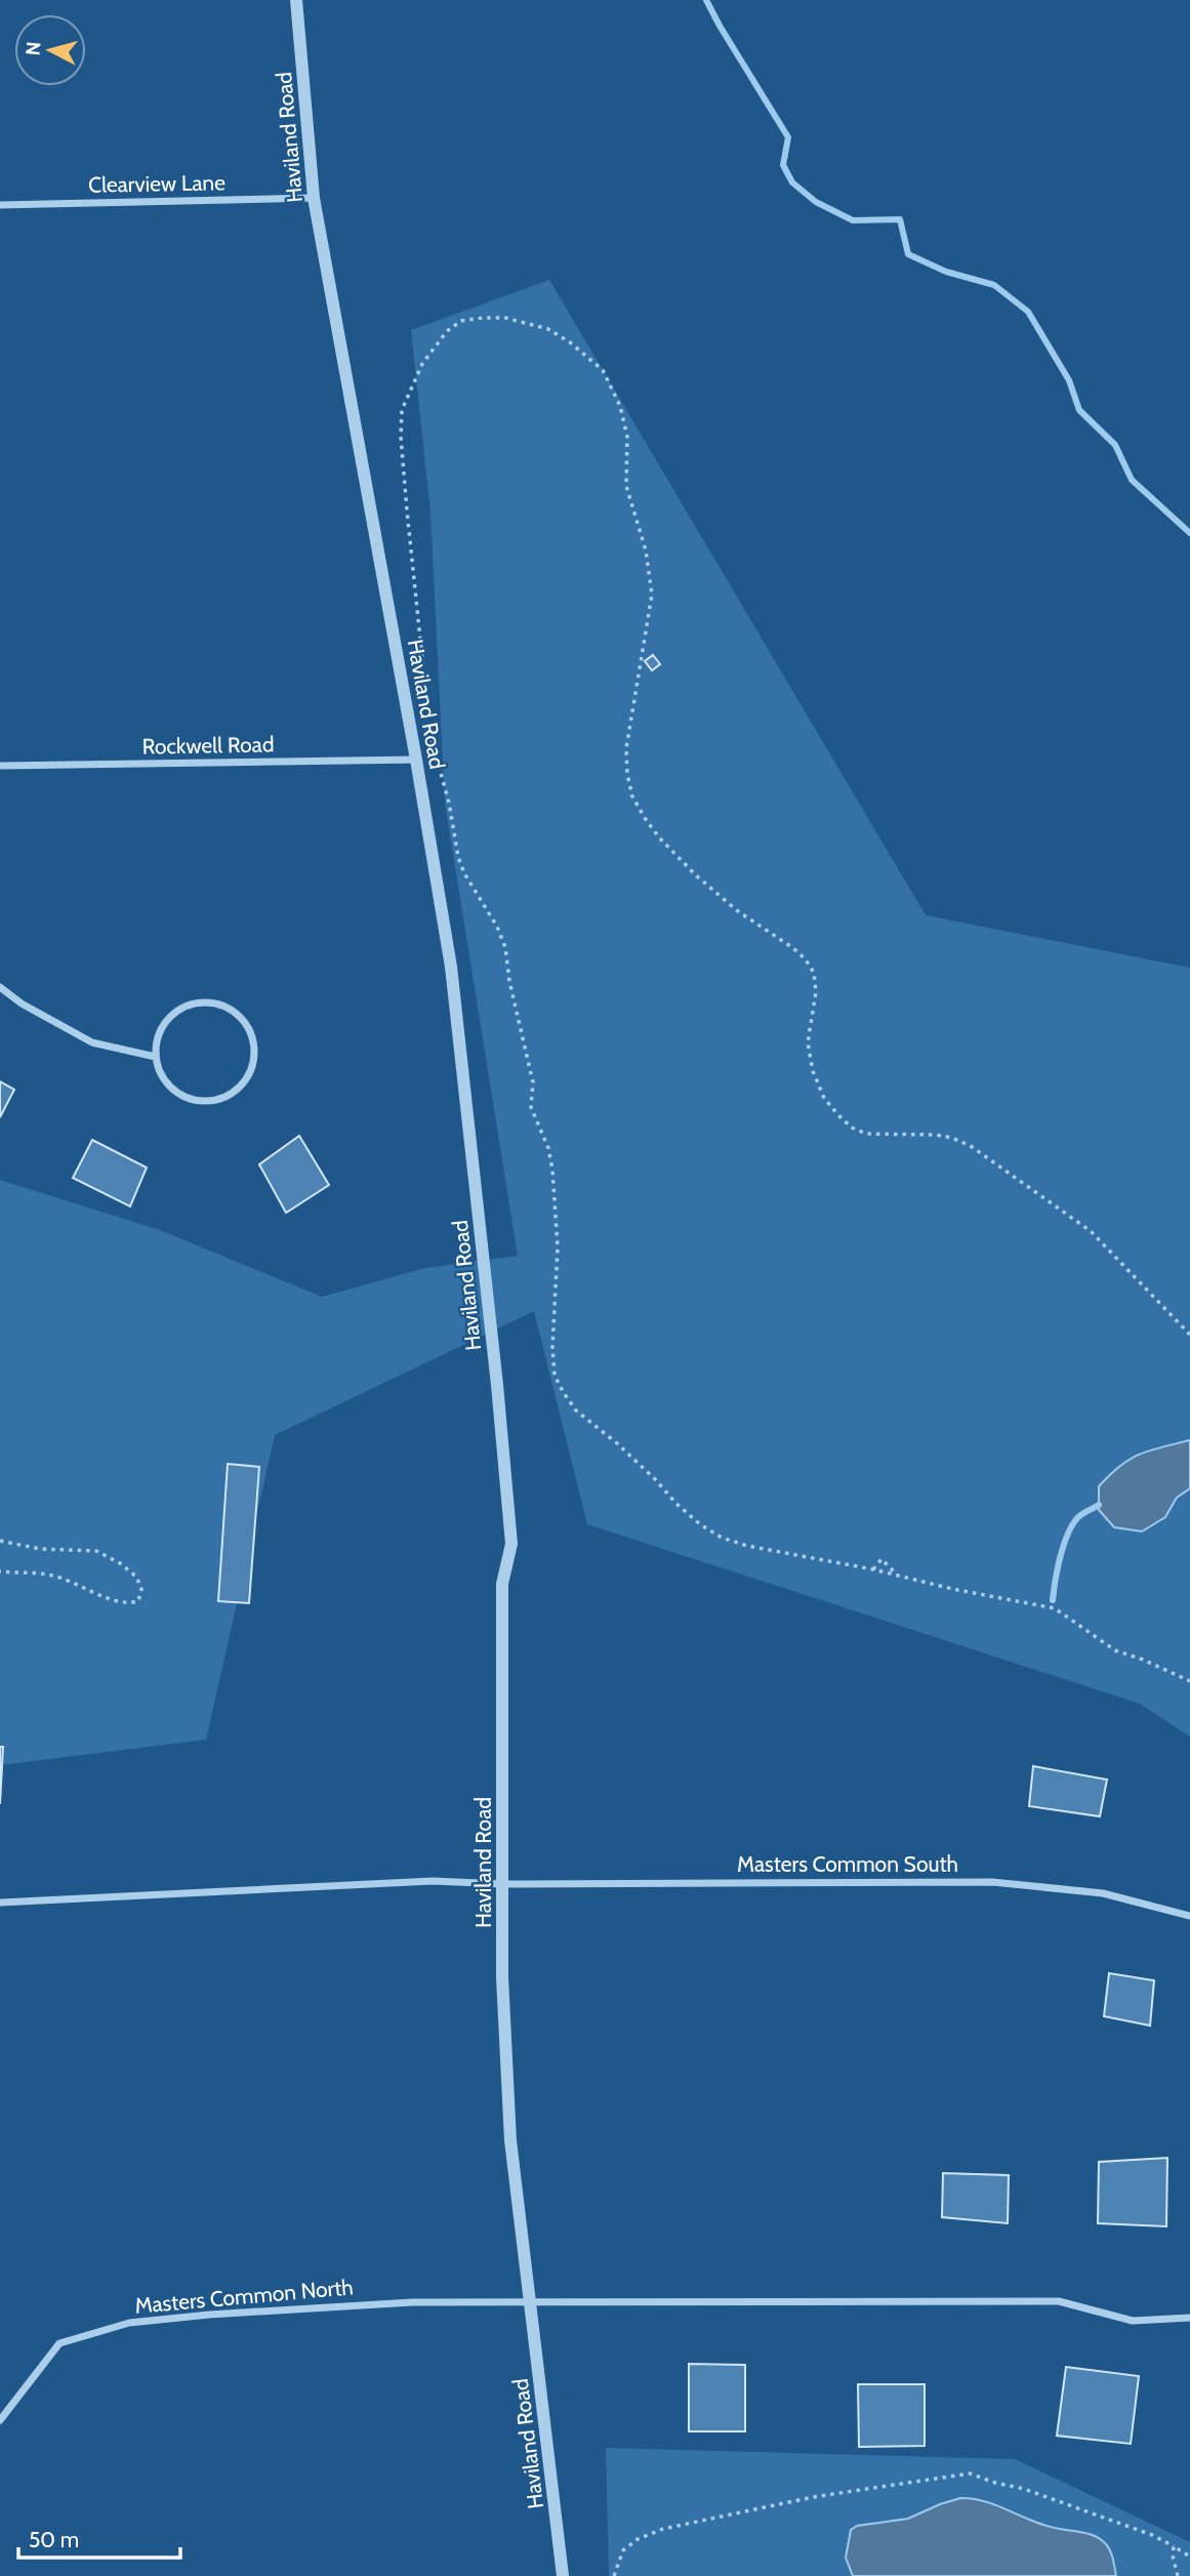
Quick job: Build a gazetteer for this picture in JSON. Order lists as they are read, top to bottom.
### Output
{
  "streets": {
    "street": [
      "Haviland Road",
      "Clearview Lane",
      "Rockwell Road",
      "Masters Common South",
      "Masters Common North"
    ]
  },
  "crossings": [
    ["Haviland Road", "Clearview Lane"],
    ["Haviland Road", "Rockwell Road"],
    ["Haviland Road", "Masters Common South"],
    ["Haviland Road", "Masters Common North"]
  ],
  "scale_bar": "50 m",
  "north": "left"
}
